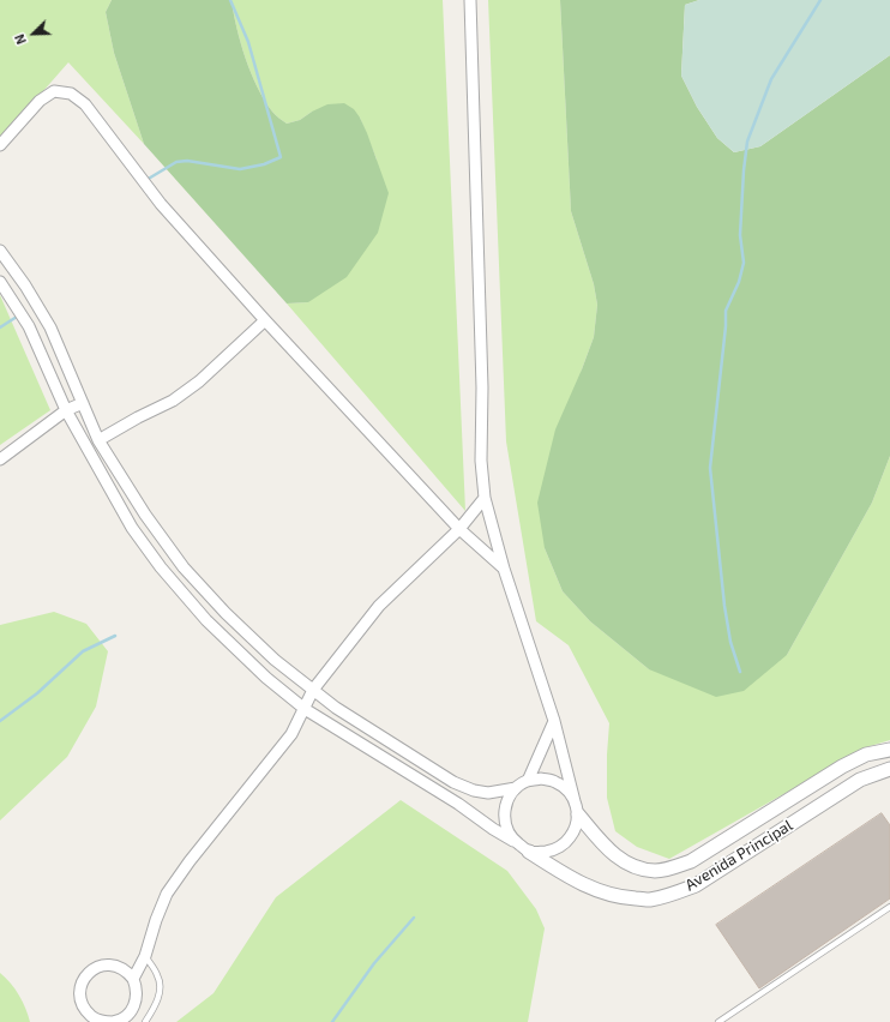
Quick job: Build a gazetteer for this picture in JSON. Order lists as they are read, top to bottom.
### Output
{
  "streets": {
    "street": ["Avenida Principal"]
  },
  "north": "bottom left"
}
